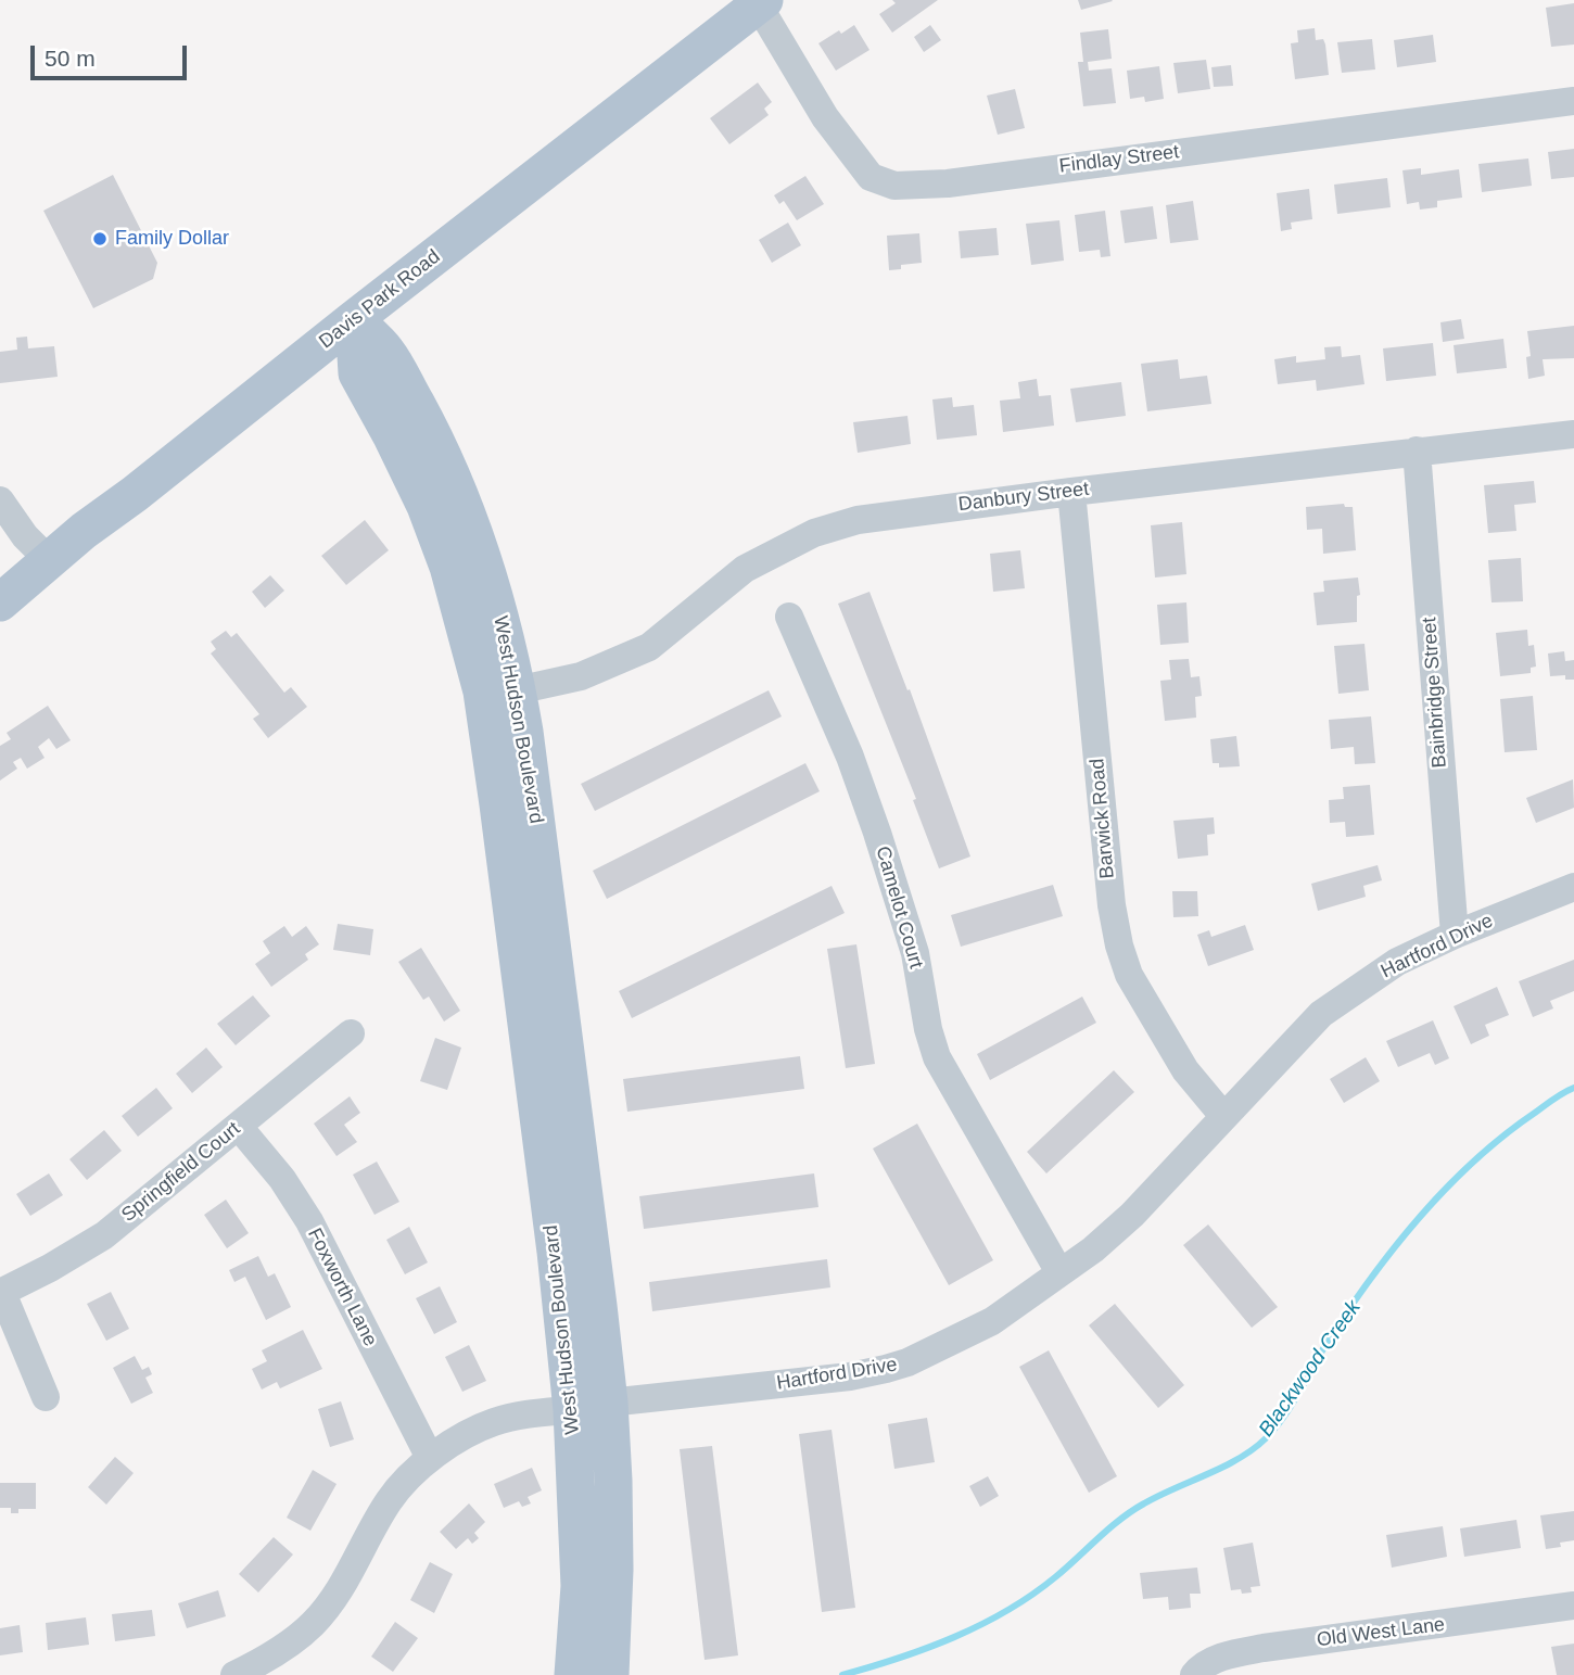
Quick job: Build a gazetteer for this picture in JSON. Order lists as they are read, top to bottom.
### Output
{
  "streets": {
    "main road": ["Davis Park Road", "West Hudson Boulevard"],
    "street": [
      "Findlay Street",
      "Danbury Street",
      "Bainbridge Street",
      "Barwick Road",
      "Camelot Court",
      "Hartford Drive",
      "Springfield Court",
      "Foxworth Lane",
      "Old West Lane"
    ]
  },
  "crossings": [
    ["Findlay Street", "Davis Park Road"],
    ["Davis Park Road", "West Hudson Boulevard"],
    ["Danbury Street", "Bainbridge Street"],
    ["Danbury Street", "West Hudson Boulevard"],
    ["Danbury Street", "Barwick Road"],
    ["Bainbridge Street", "Hartford Drive"],
    ["West Hudson Boulevard", "Hartford Drive"],
    ["Barwick Road", "Hartford Drive"],
    ["Camelot Court", "Hartford Drive"],
    ["Hartford Drive", "Foxworth Lane"],
    ["Springfield Court", "Foxworth Lane"]
  ],
  "water": ["Blackwood Creek"],
  "places": ["Family Dollar"],
  "scale_bar": "50 m"
}
